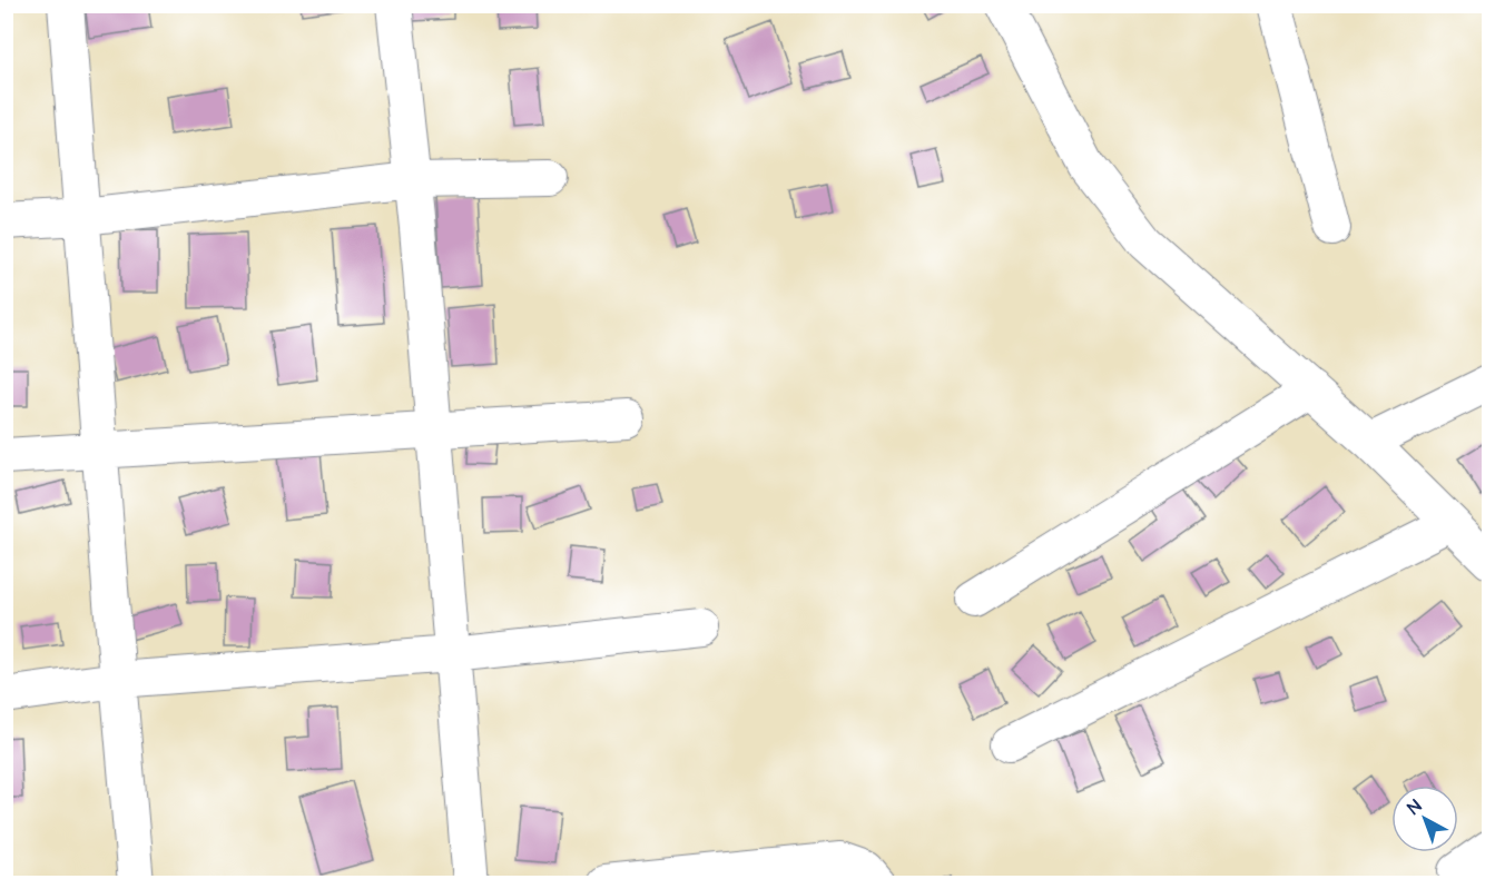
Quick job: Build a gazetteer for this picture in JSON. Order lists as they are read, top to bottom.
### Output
{
  "north": "top left"
}
